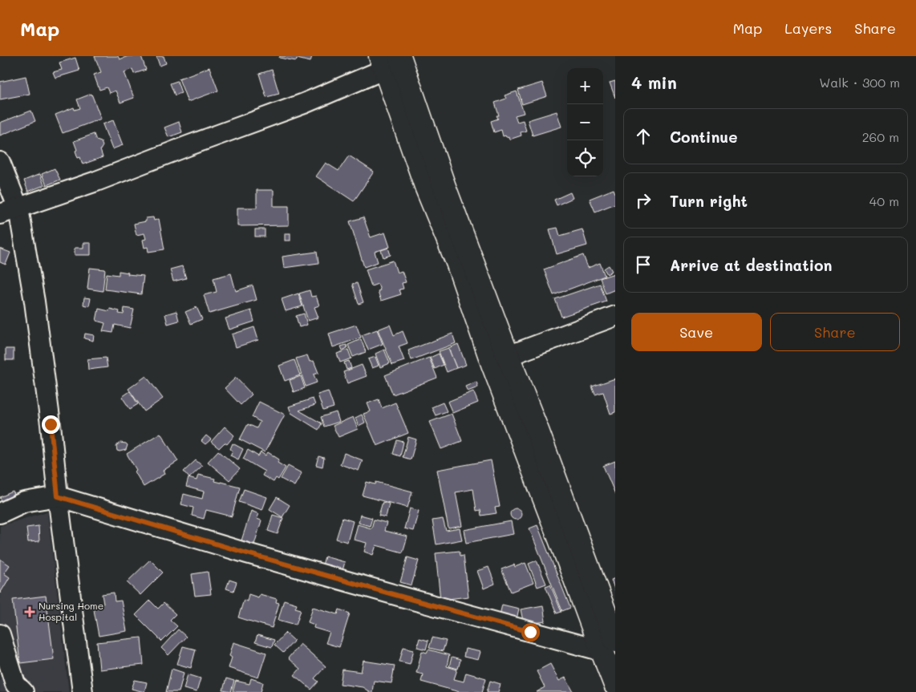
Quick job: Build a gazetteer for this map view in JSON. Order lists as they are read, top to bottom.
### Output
{
  "places": {
    "health": ["Nursing Home Hospital"]
  },
  "page": {
    "header": "Map",
    "nav": ["Map", "Layers", "Share"],
    "heading": ["4 min", "Walk · 300 m"],
    "map_buttons": ["+", "−"],
    "list": [
      ["Continue", "260 m"],
      ["Turn right", "40 m"],
      "Arrive at destination"
    ],
    "buttons": ["Save", "Share"]
  }
}
